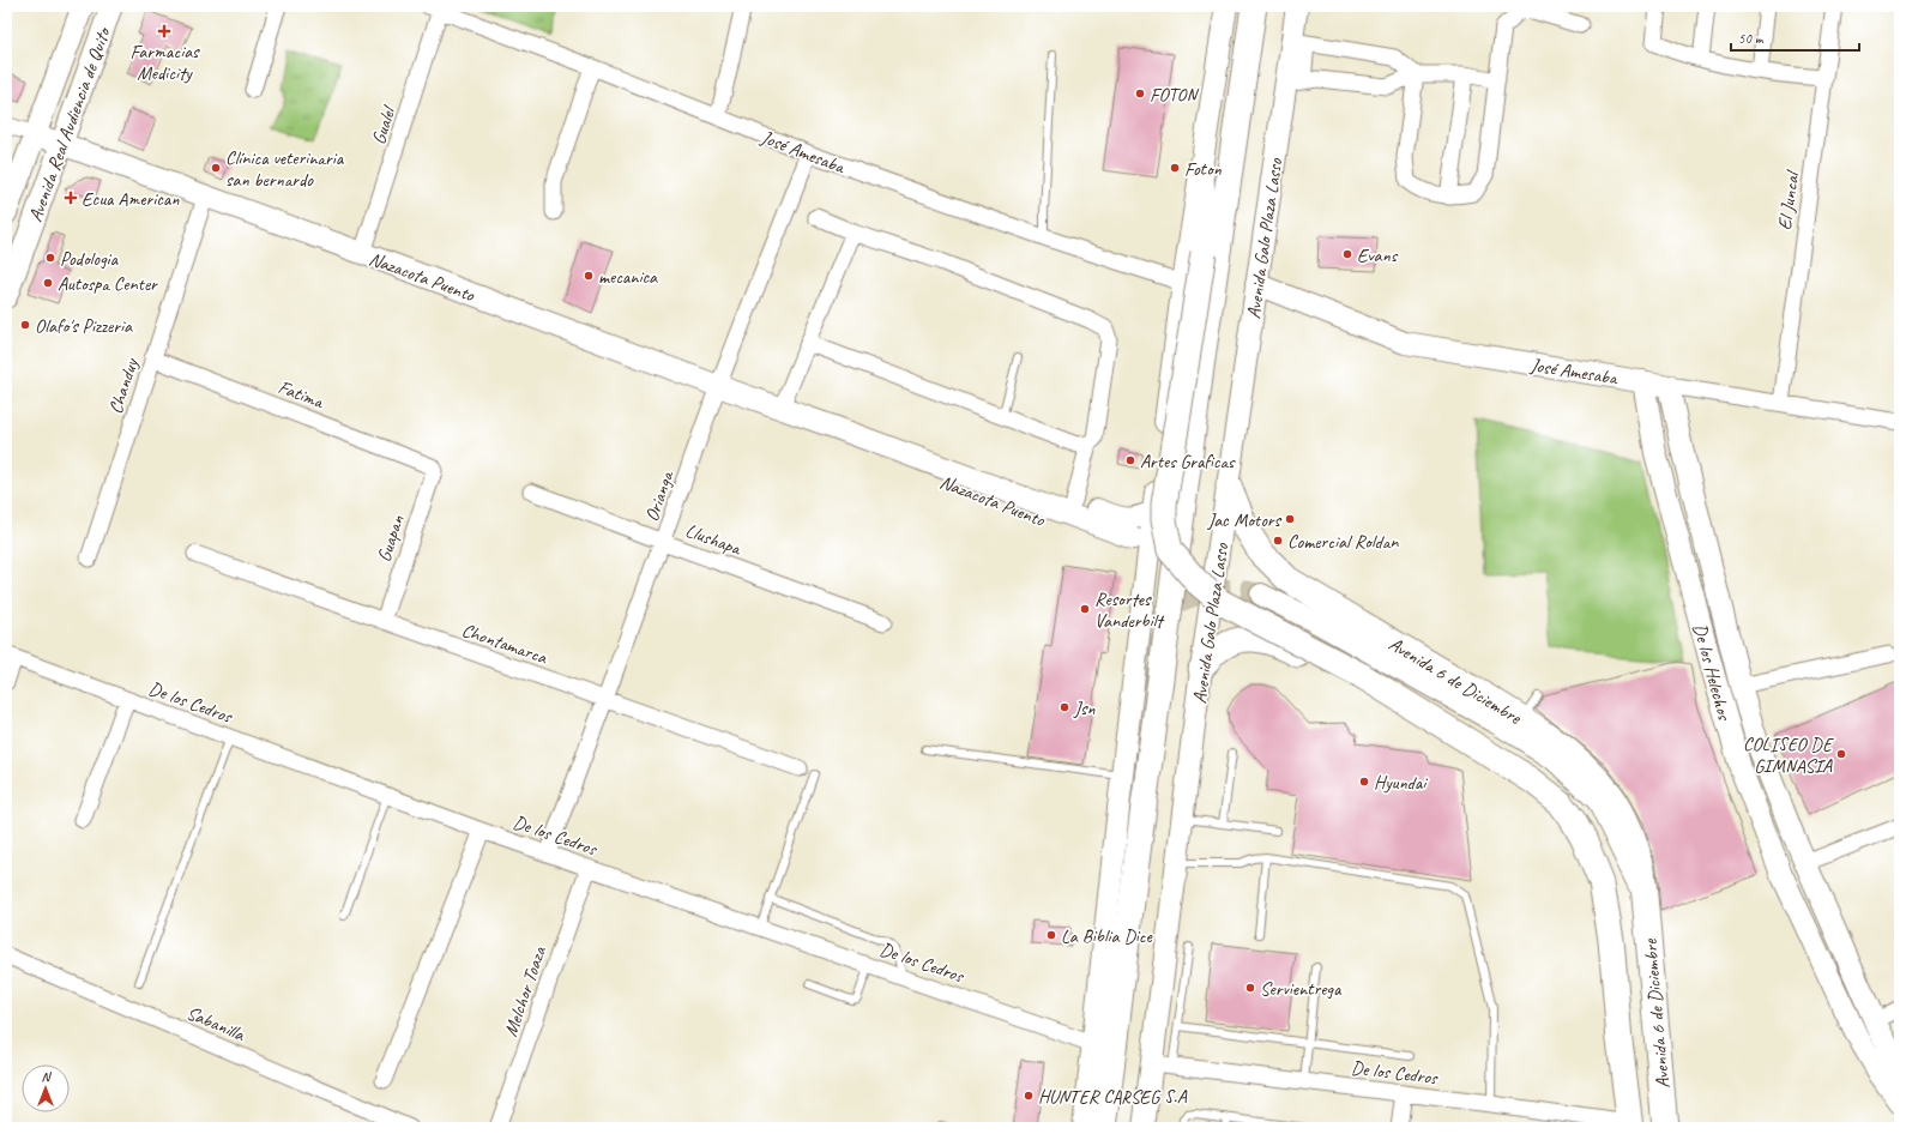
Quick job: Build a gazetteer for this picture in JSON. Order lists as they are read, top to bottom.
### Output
{
  "streets": {
    "main road": [
      "Avenida Real Audiencia de Quito",
      "José Amesaba",
      "Avenida Galo Plaza Lasso",
      "Nazacota Puento",
      "De los Helechos",
      "Avenida 6 de Diciembre"
    ],
    "street": [
      "Gualel",
      "El Juncal",
      "Chanduy",
      "Fatima",
      "Orianga",
      "Guapan",
      "Llushapa",
      "Chontamarca",
      "De los Cedros",
      "Melchor Toaza",
      "Sabanilla"
    ]
  },
  "crossings": [
    ["Avenida Real Audiencia de Quito", "Nazacota Puento"],
    ["Gualel", "José Amesaba"],
    ["Gualel", "Nazacota Puento"],
    ["José Amesaba", "El Juncal"],
    ["José Amesaba", "Avenida Galo Plaza Lasso"],
    ["José Amesaba", "Orianga"],
    ["José Amesaba", "De los Helechos"],
    ["Avenida Galo Plaza Lasso", "Avenida 6 de Diciembre"],
    ["Avenida Galo Plaza Lasso", "De los Cedros"],
    ["Nazacota Puento", "Chanduy"],
    ["Nazacota Puento", "Orianga"],
    ["Chanduy", "Fatima"],
    ["Fatima", "Guapan"],
    ["Orianga", "Llushapa"],
    ["Orianga", "Chontamarca"],
    ["Orianga", "De los Cedros"],
    ["Guapan", "Chontamarca"],
    ["Avenida 6 de Diciembre", "De los Cedros"],
    ["De los Cedros", "Melchor Toaza"]
  ],
  "places": {
    "health": ["Farmacias Medicity", "Ecua American"],
    "other": [
      "FOTON",
      "Clínica veterinaria san bernardo",
      "Foton",
      "Evans",
      "Podologia",
      "mecanica",
      "Autospa Center",
      "Olafo's Pizzeria",
      "Artes Graficas",
      "Jac Motors",
      "Comercial Roldan",
      "Resortes Vanderbilt",
      "Jsn",
      "COLISEO DE GIMNASIA",
      "Hyundai",
      "La Biblia Dice",
      "Servientrega",
      "HUNTER CARSEG S.A"
    ]
  },
  "scale_bar": "50 m",
  "north": "top"
}
